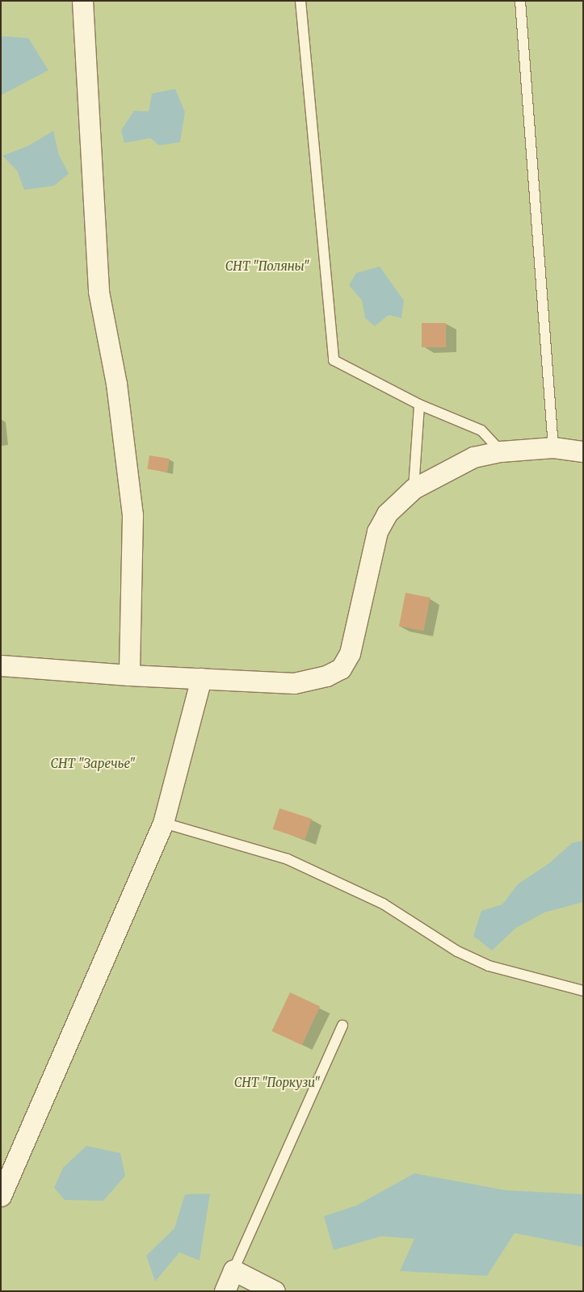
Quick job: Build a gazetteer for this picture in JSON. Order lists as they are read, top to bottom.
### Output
{
  "parks": ["СНТ \"Поляны\"", "СНТ \"Заречье\"", "СНТ \"Поркузи\""]
}
